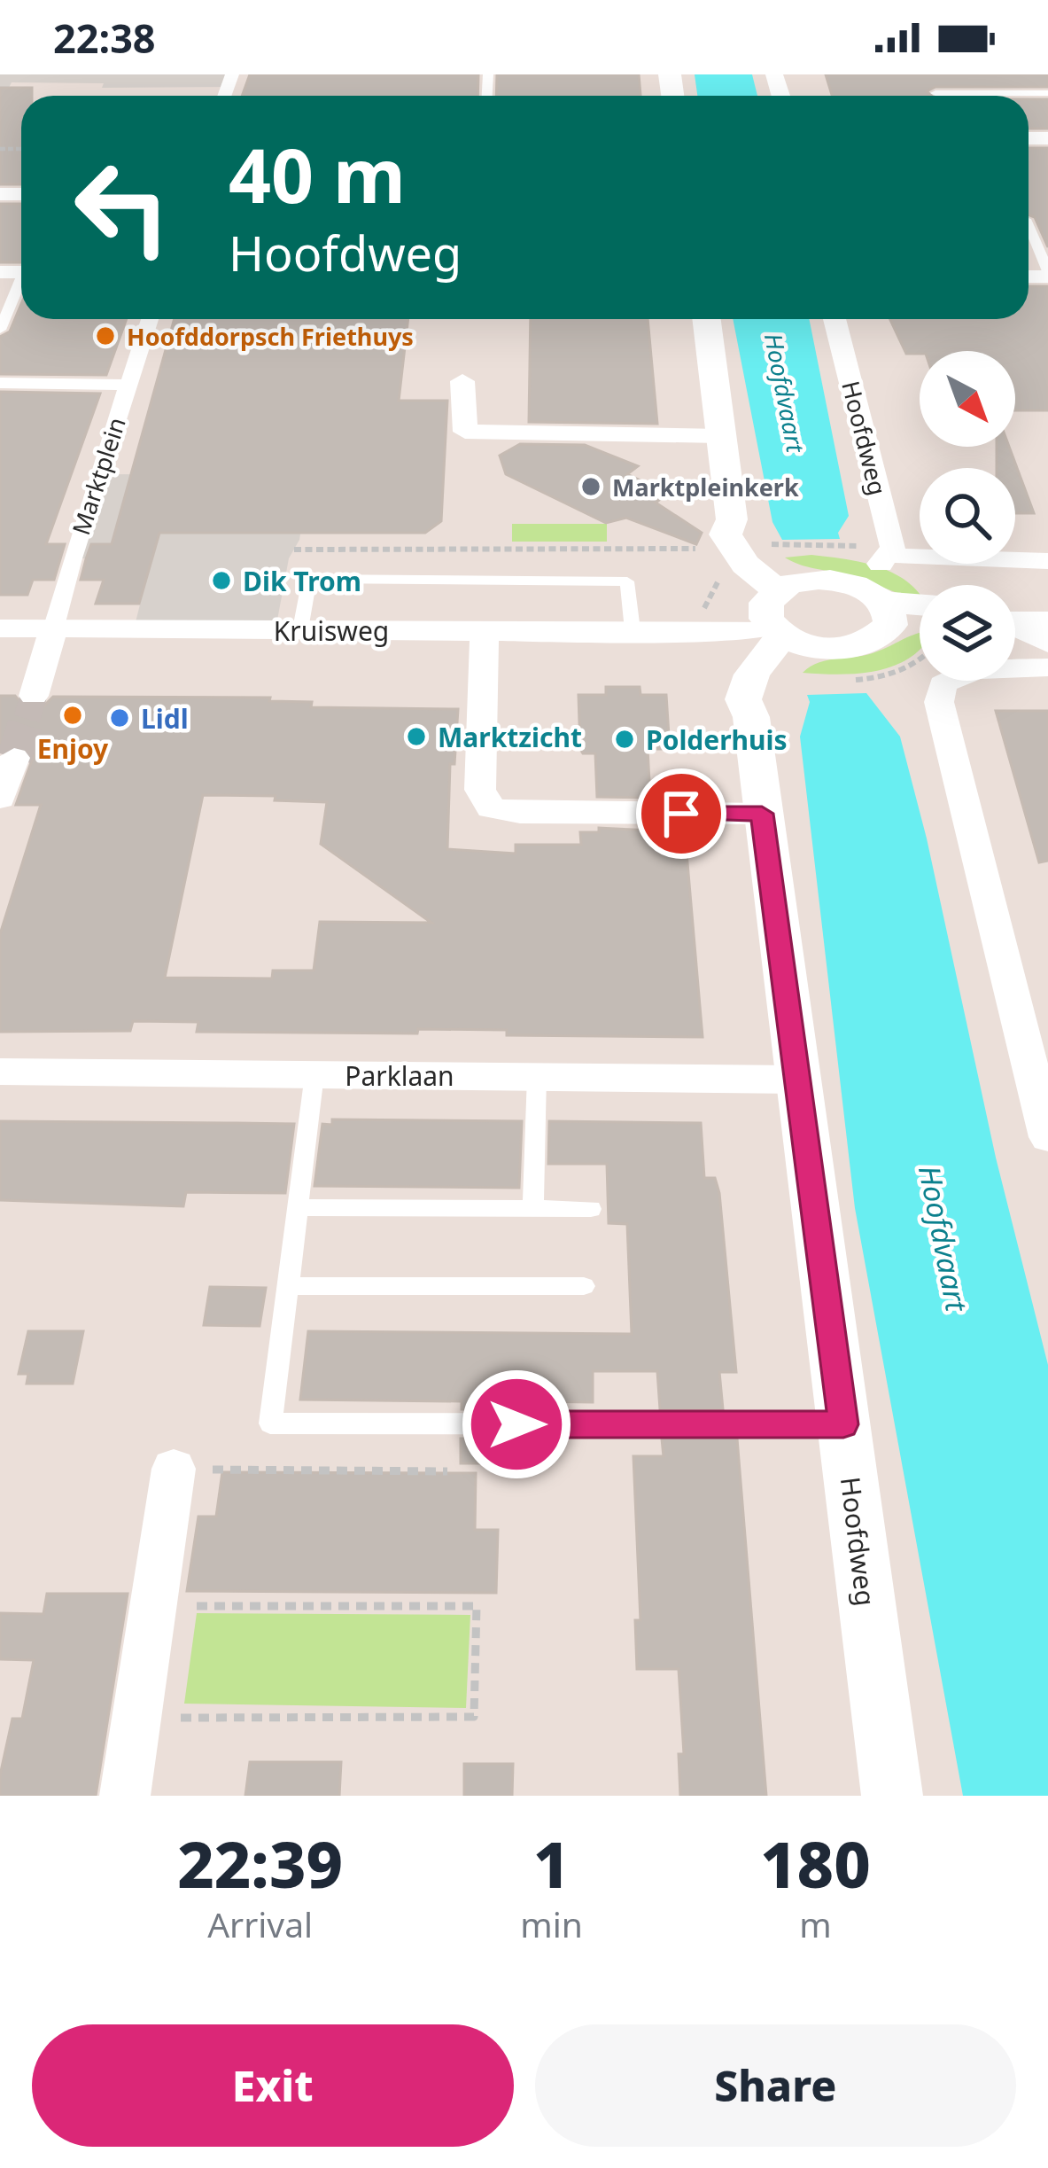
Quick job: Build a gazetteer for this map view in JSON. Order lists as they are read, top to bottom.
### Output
{
  "streets": {
    "street": [
      "Hoofdweg",
      "Marktplein",
      "Kruisweg",
      "Parklaan"
    ]
  },
  "crossings": [
    ["Hoofdweg", "Kruisweg"],
    ["Hoofdweg", "Parklaan"],
    ["Marktplein", "Kruisweg"]
  ],
  "water": ["Hoofdvaart"],
  "places": [
    "Hoofddorpsch Friethuys",
    "Marktpleinkerk",
    "Dik Trom",
    "Enjoy",
    "Lidl",
    "Marktzicht",
    "Polderhuis"
  ],
  "north": "bottom right",
  "page": {
    "status": "22:38",
    "turn": ["40 m", "Hoofdweg"],
    "eta": [
      "22:39",
      "Arrival",
      "1",
      "min",
      "180",
      "m"
    ],
    "buttons": ["Exit", "Share"]
  }
}
